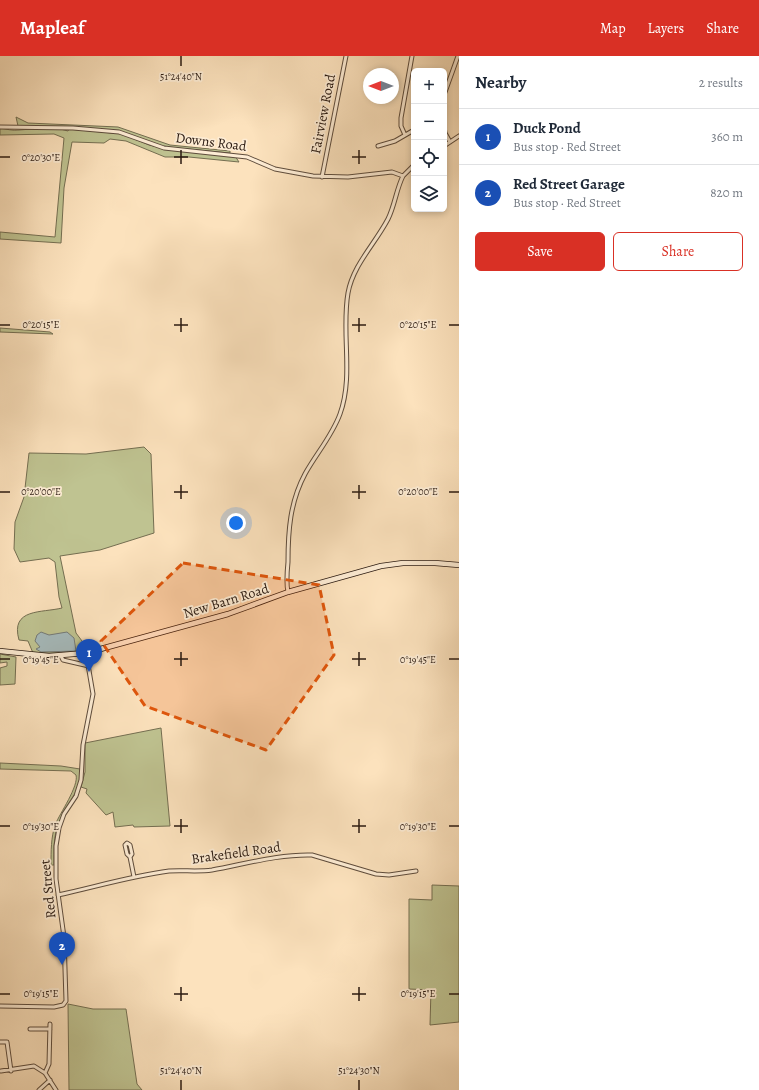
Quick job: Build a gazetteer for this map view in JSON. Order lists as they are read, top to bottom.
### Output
{
  "streets": {
    "street": [
      "Fairview Road",
      "Downs Road",
      "New Barn Road",
      "Brakefield Road",
      "Red Street"
    ]
  },
  "crossings": [
    ["Fairview Road", "Downs Road"],
    ["New Barn Road", "Red Street"],
    ["Brakefield Road", "Red Street"]
  ],
  "north": "left",
  "page": {
    "header": "Mapleaf",
    "nav": ["Map", "Layers", "Share"],
    "heading": ["Nearby", "2 results"],
    "map_buttons": ["+", "−"],
    "list": [
      {
        "mark": "1",
        "name": "Duck Pond",
        "note": "Bus stop · Red Street",
        "value": "360 m"
      },
      {
        "mark": "2",
        "name": "Red Street Garage",
        "note": "Bus stop · Red Street",
        "value": "820 m"
      }
    ],
    "buttons": ["Save", "Share"],
    "pins": ["1", "2"]
  },
  "coordinates": [
    "51°24'40\"N",
    "0°20'30\"E",
    "0°20'15\"E",
    "0°20'00\"E",
    "0°19'45\"E",
    "0°19'30\"E",
    "0°19'15\"E",
    "51°24'30\"N"
  ]
}
